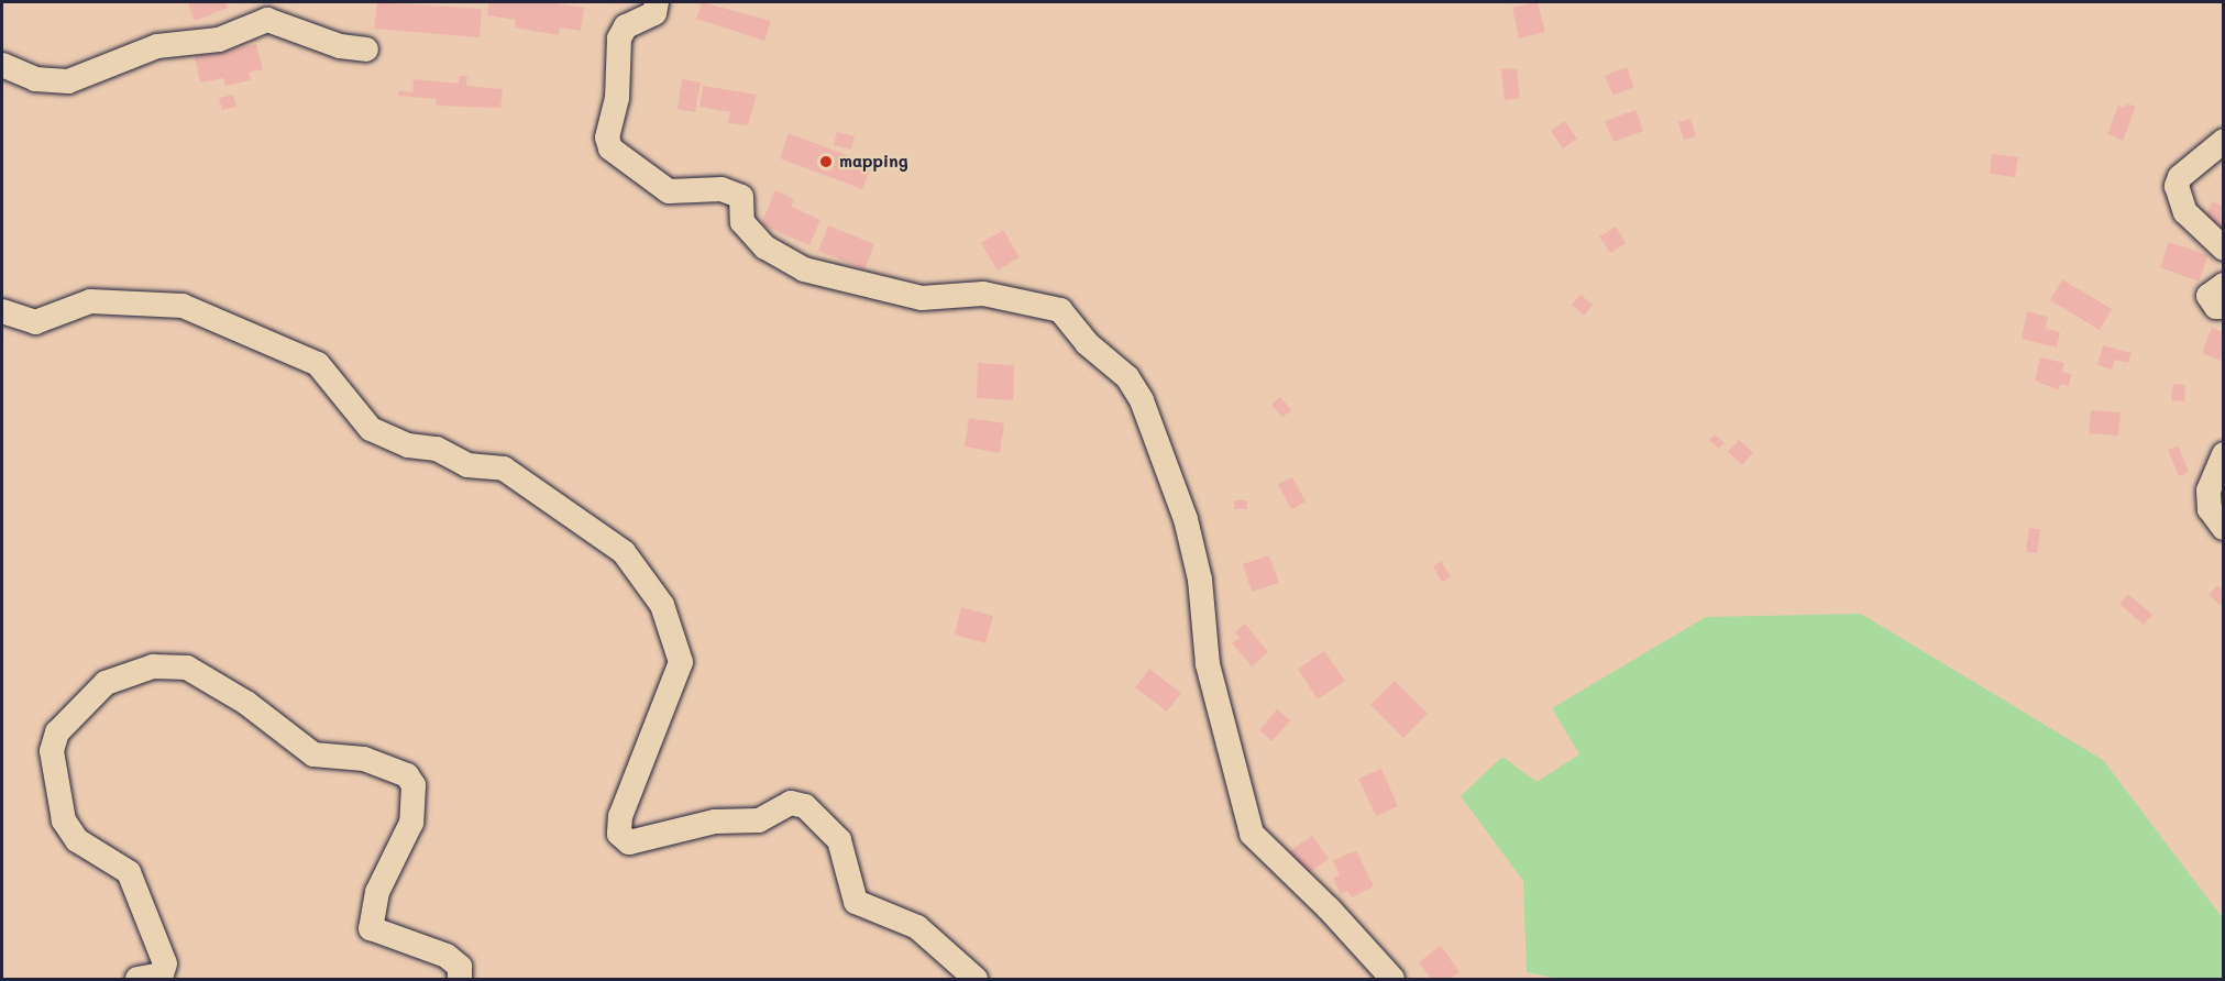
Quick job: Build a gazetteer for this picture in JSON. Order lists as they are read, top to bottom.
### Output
{
  "places": ["mapping"]
}
